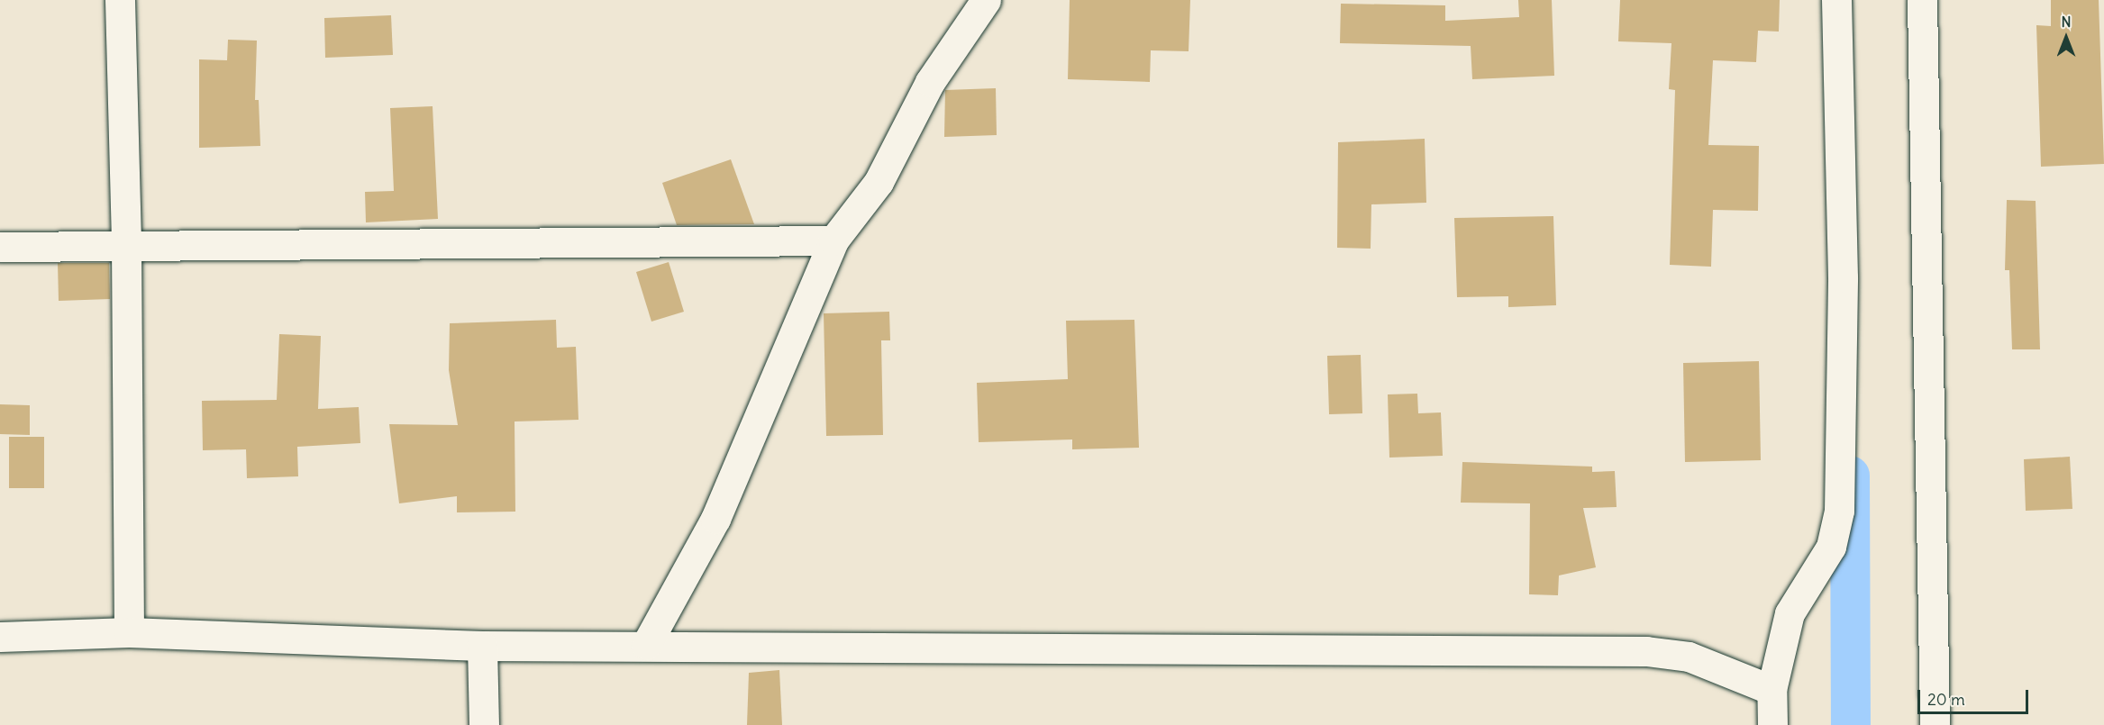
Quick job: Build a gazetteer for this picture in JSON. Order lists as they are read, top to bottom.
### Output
{
  "scale_bar": "20 m",
  "north": "top"
}
